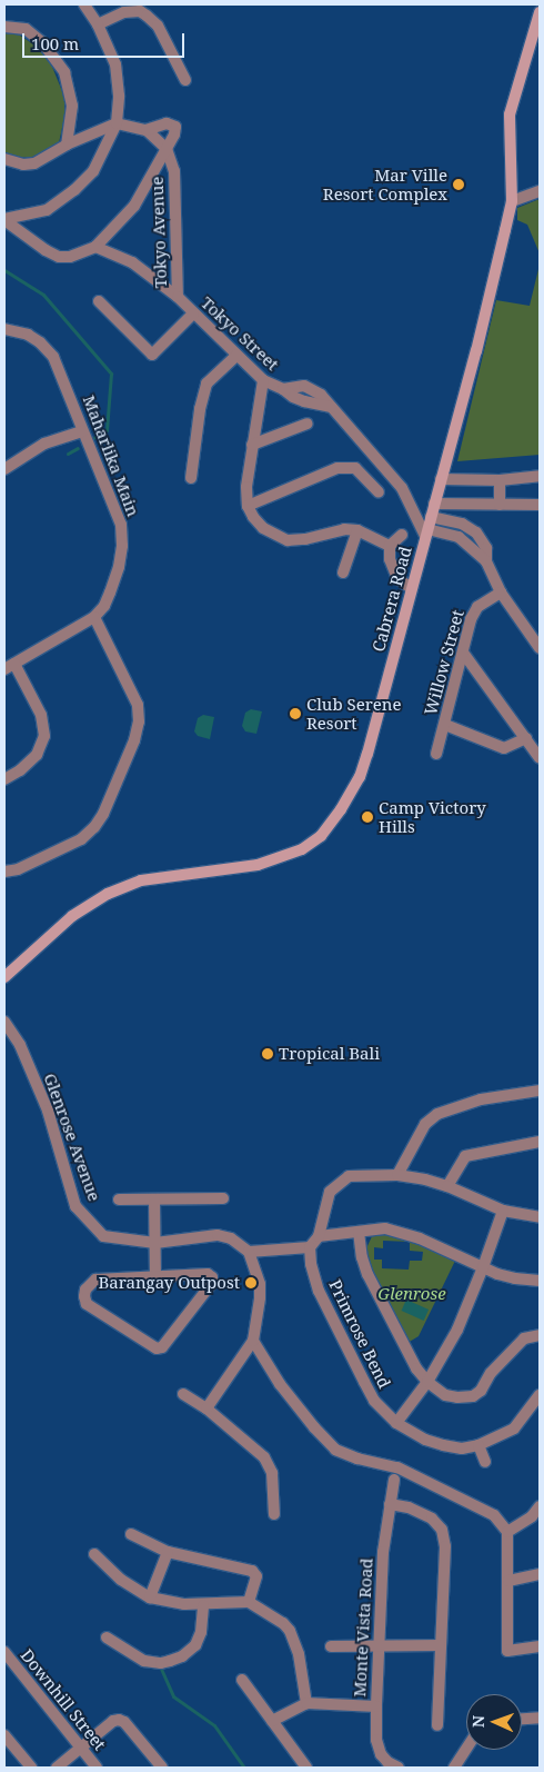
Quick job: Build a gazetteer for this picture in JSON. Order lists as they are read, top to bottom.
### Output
{
  "streets": {
    "main road": ["Cabrera Road"],
    "street": [
      "Tokyo Avenue",
      "Tokyo Street",
      "Maharlika Main",
      "Willow Street",
      "Glenrose Avenue",
      "Primrose Bend",
      "Monte Vista Road",
      "Downhill Street"
    ]
  },
  "crossings": [
    ["Tokyo Avenue", "Tokyo Street"],
    ["Tokyo Street", "Cabrera Road"]
  ],
  "parks": ["Glenrose"],
  "places": [
    "Mar Ville Resort Complex",
    "Club Serene Resort",
    "Camp Victory Hills",
    "Tropical Bali",
    "Barangay Outpost"
  ],
  "scale_bar": "100 m",
  "north": "left"
}
